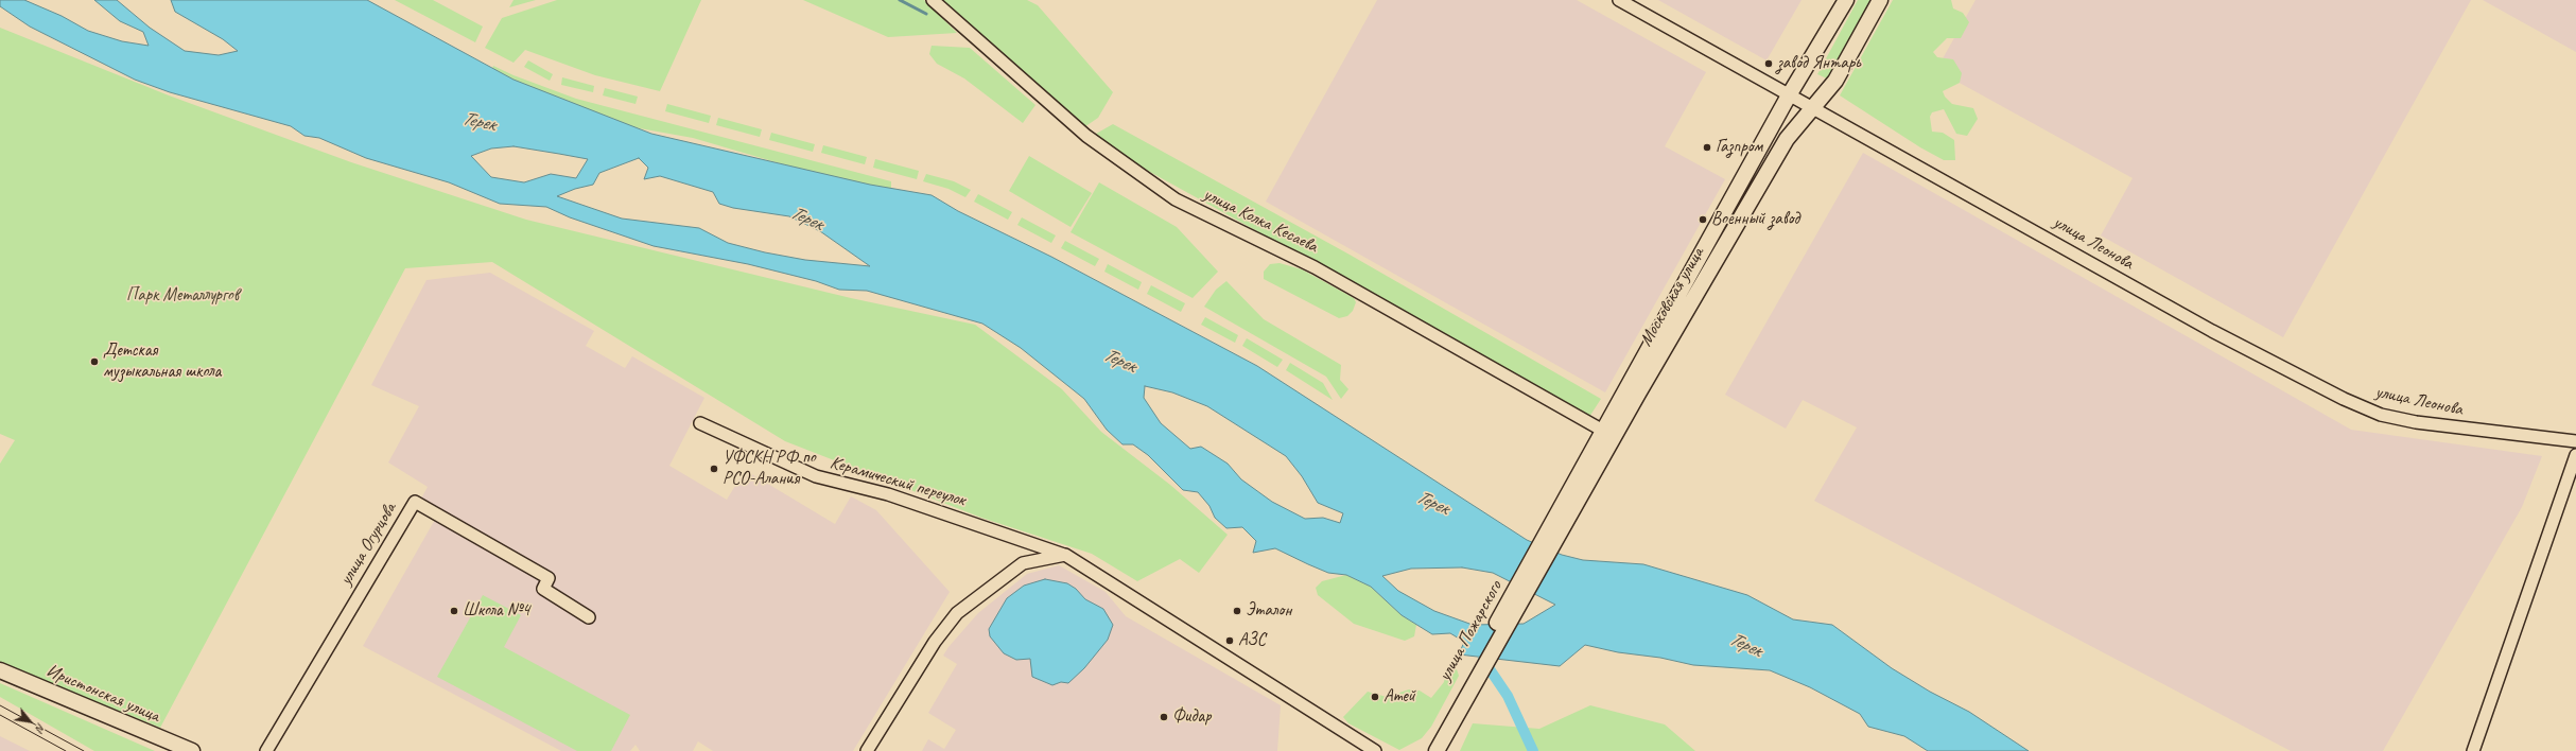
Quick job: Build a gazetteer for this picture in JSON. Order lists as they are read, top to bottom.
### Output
{
  "streets": {
    "main road": ["Московская улица", "улица Пожарского", "Иристонская улица"],
    "street": [
      "улица Колка Кесаева",
      "улица Леонова",
      "Керамический переулок",
      "улица Огурцова"
    ]
  },
  "crossings": [
    ["улица Колка Кесаева", "Московская улица"],
    ["улица Леонова", "Московская улица"],
    ["Московская улица", "улица Пожарского"]
  ],
  "water": ["Терек"],
  "parks": ["Парк Металлургов"],
  "places": [
    "завод Янтарь",
    "Газпром",
    "Военный завод",
    "Детская музыкальная школа",
    "УФСКН РФ по РСО-Алания",
    "Школа №4",
    "Эталон",
    "АЗС",
    "Атей",
    "Фидар"
  ],
  "north": "bottom right"
}
